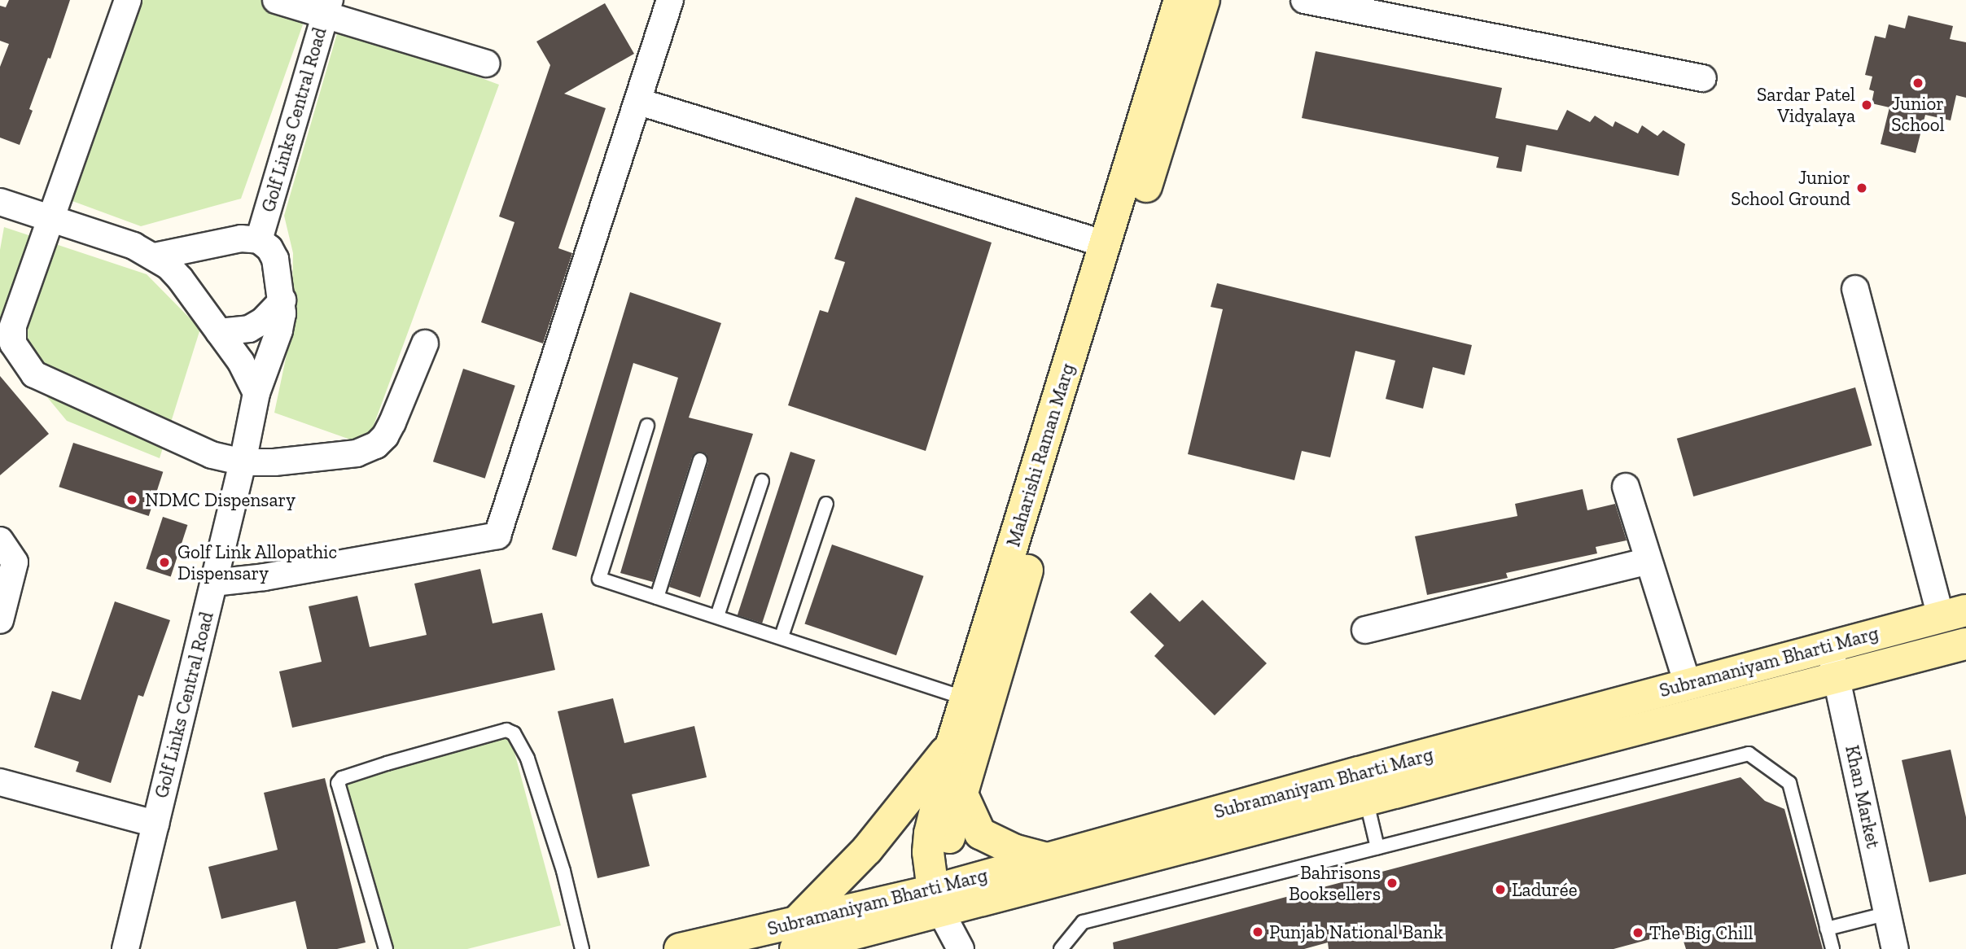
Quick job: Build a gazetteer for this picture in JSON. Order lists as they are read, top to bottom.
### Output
{
  "streets": {
    "main road": ["Maharishi Raman Marg", "Subramaniyam Bharti Marg"],
    "street": ["Golf Links Central Road", "Khan Market"]
  },
  "crossings": [
    ["Maharishi Raman Marg", "Subramaniyam Bharti Marg"],
    ["Subramaniyam Bharti Marg", "Khan Market"]
  ],
  "places": [
    "Junior School",
    "Sardar Patel Vidyalaya",
    "Junior School Ground",
    "NDMC Dispensary",
    "Golf Link Allopathic Dispensary",
    "Bahrisons Booksellers",
    "Ladurée",
    "Punjab National Bank",
    "The Big Chill"
  ]
}
